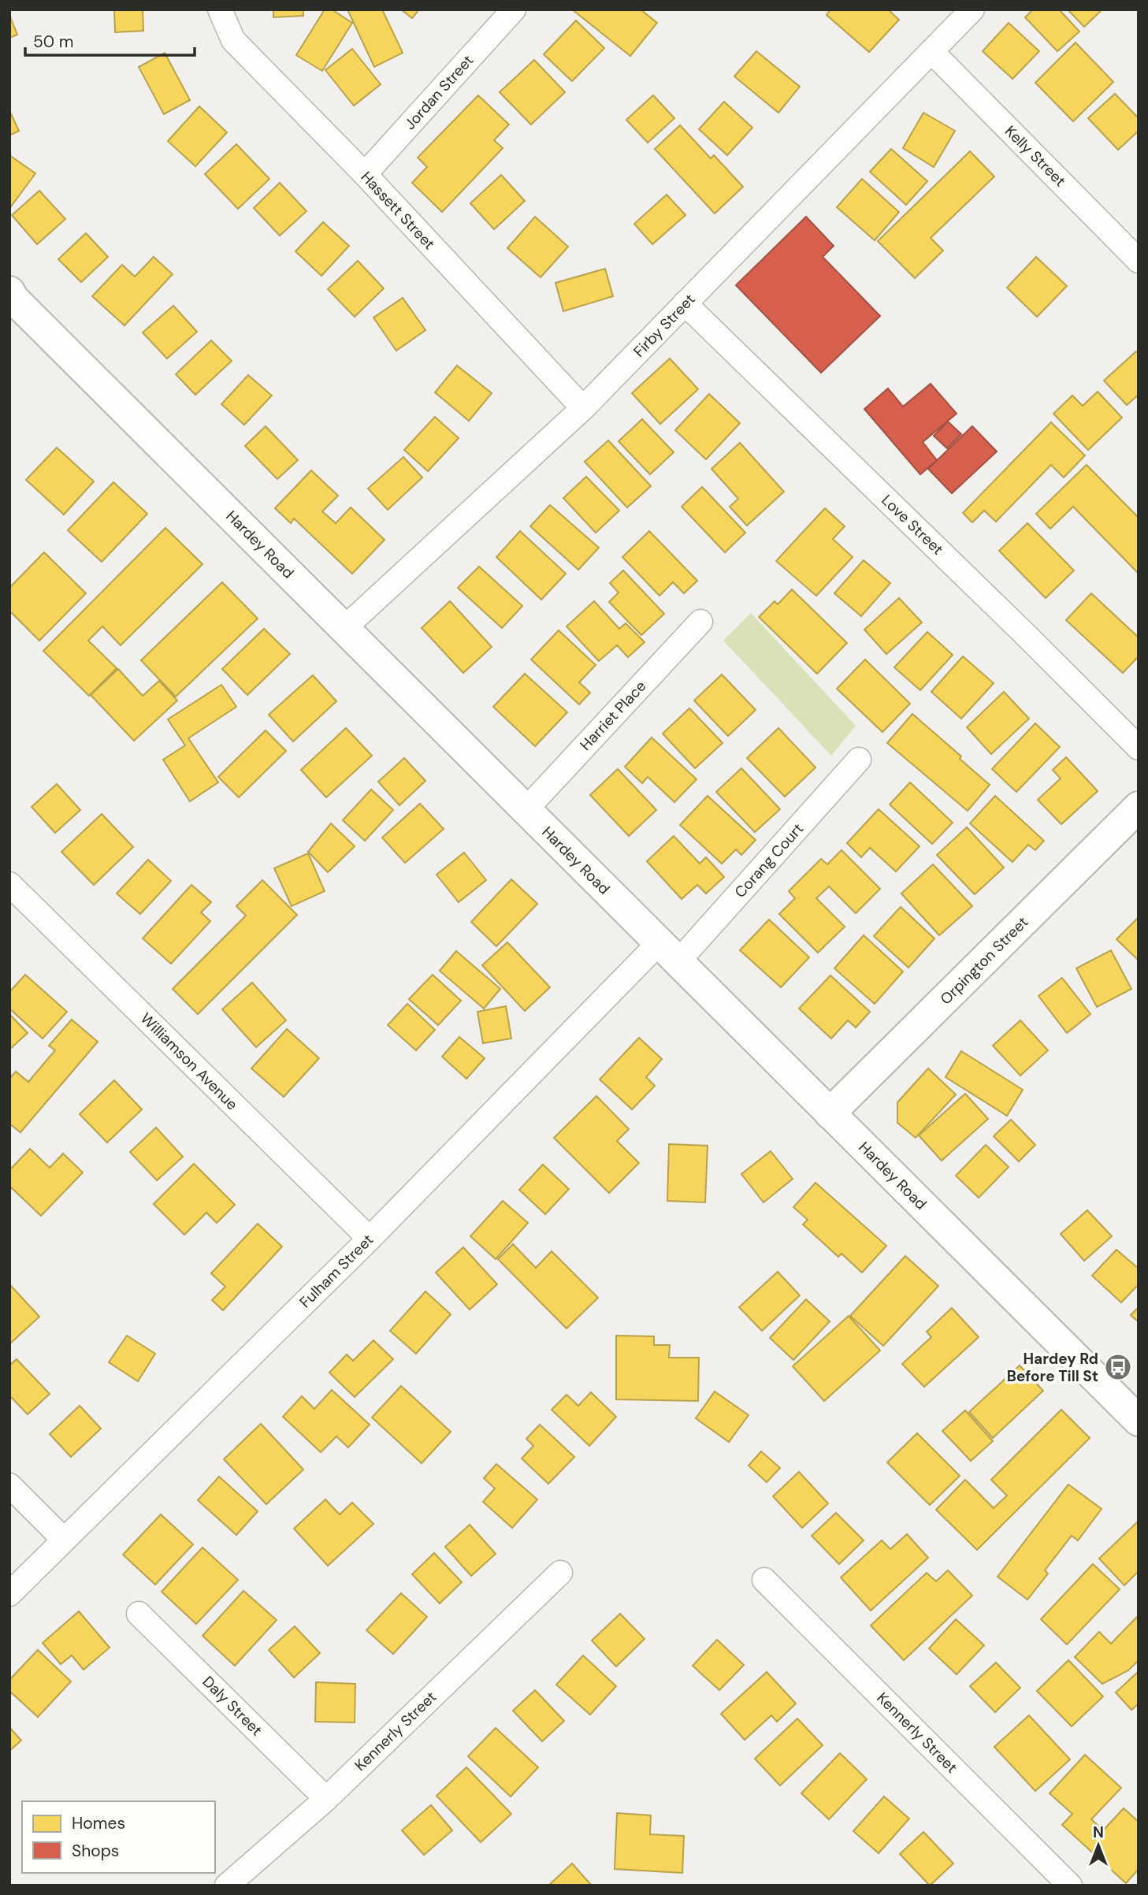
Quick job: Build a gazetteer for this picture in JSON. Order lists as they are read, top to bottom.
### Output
{
  "streets": {
    "street": [
      "Jordan Street",
      "Kelly Street",
      "Hassett Street",
      "Firby Street",
      "Love Street",
      "Hardey Road",
      "Harriet Place",
      "Corang Court",
      "Orpington Street",
      "Williamson Avenue",
      "Fulham Street",
      "Daly Street",
      "Kennerly Street"
    ]
  },
  "crossings": [
    ["Jordan Street", "Hassett Street"],
    ["Kelly Street", "Firby Street"],
    ["Hassett Street", "Firby Street"],
    ["Firby Street", "Love Street"],
    ["Firby Street", "Hardey Road"],
    ["Hardey Road", "Harriet Place"],
    ["Hardey Road", "Corang Court"],
    ["Hardey Road", "Orpington Street"],
    ["Hardey Road", "Fulham Street"],
    ["Corang Court", "Fulham Street"],
    ["Williamson Avenue", "Fulham Street"],
    ["Daly Street", "Kennerly Street"]
  ],
  "places": {
    "bus stop": ["Hardey Rd Before Till St"]
  },
  "legend": ["Homes", "Shops"],
  "scale_bar": "50 m",
  "north": "top"
}
